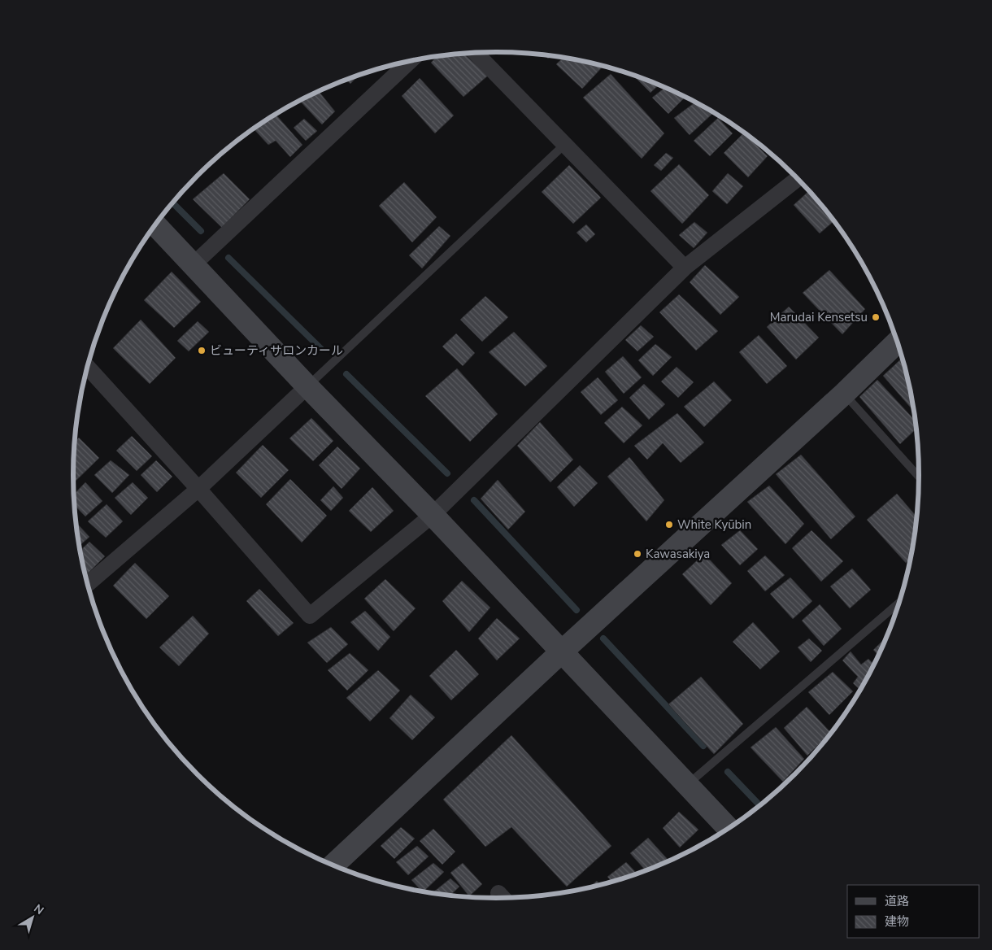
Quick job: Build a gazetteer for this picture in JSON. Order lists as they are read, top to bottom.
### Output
{
  "places": [
    "Marudai Kensetsu",
    "ビューティサロンカール",
    "White Kyūbin",
    "Kawasakiya"
  ],
  "legend": ["道路", "建物"],
  "north": "top right"
}
